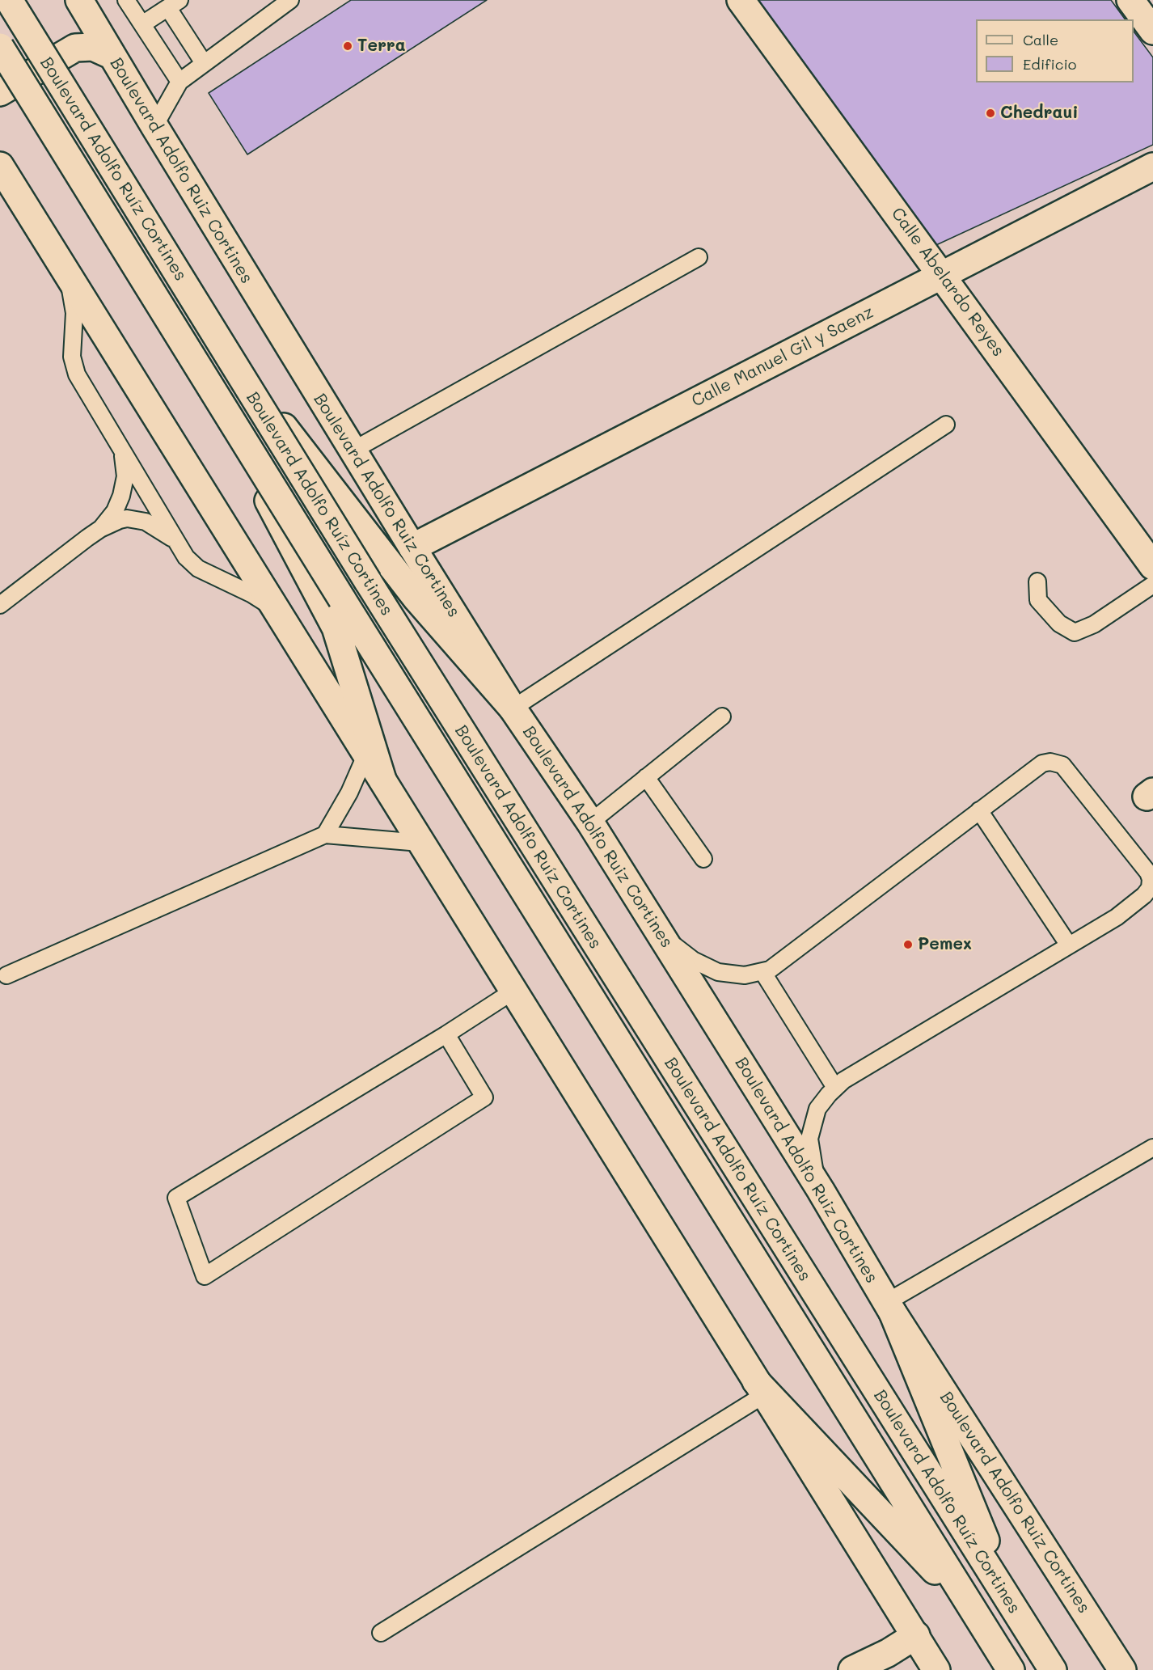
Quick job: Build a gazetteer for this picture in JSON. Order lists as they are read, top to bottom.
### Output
{
  "streets": {
    "main road": [
      "Boulevard Adolfo Ruíz Cortines",
      "Boulevard Adolfo Ruiz Cortines",
      "Calle Abelardo Reyes",
      "Calle Manuel Gil y Saenz"
    ]
  },
  "crossings": [
    ["Boulevard Adolfo Ruiz Cortines", "Calle Manuel Gil y Saenz"],
    ["Calle Abelardo Reyes", "Calle Manuel Gil y Saenz"]
  ],
  "places": ["Terra", "Chedraui", "Pemex"],
  "legend": ["Calle", "Edificio"]
}
